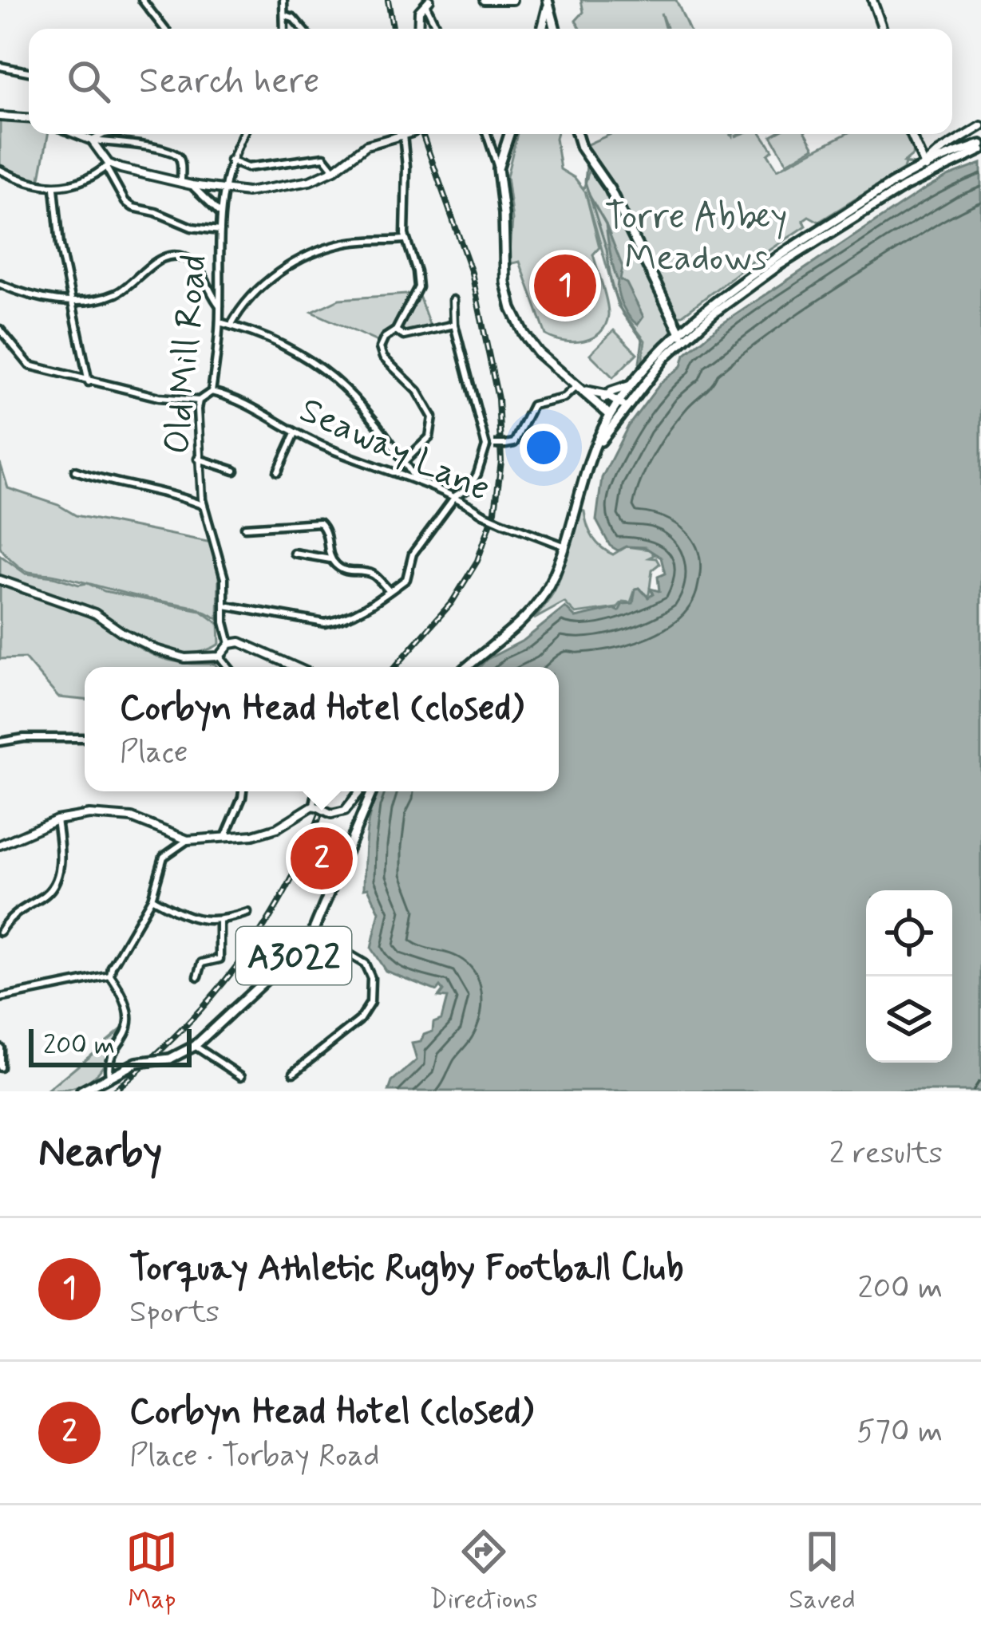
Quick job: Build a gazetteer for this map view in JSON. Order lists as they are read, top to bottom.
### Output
{
  "streets": {
    "main road": ["A3022"],
    "street": ["Old Mill Road", "Seaway Lane"]
  },
  "crossings": [
    ["Old Mill Road", "Seaway Lane"]
  ],
  "parks": ["Torre Abbey Meadows"],
  "scale_bar": "200 m",
  "page": {
    "search": "Search here",
    "pins": ["1", "2"],
    "popup": ["Corbyn Head Hotel (closed)", "Place"],
    "scale": "200 m",
    "heading": ["Nearby", "2 results"],
    "list": [
      {
        "mark": "1",
        "name": "Torquay Athletic Rugby Football Club",
        "note": "Sports",
        "value": "200 m"
      },
      {
        "mark": "2",
        "name": "Corbyn Head Hotel (closed)",
        "note": "Place · Torbay Road",
        "value": "570 m"
      }
    ],
    "nav": ["Map", "Directions", "Saved"]
  }
}
